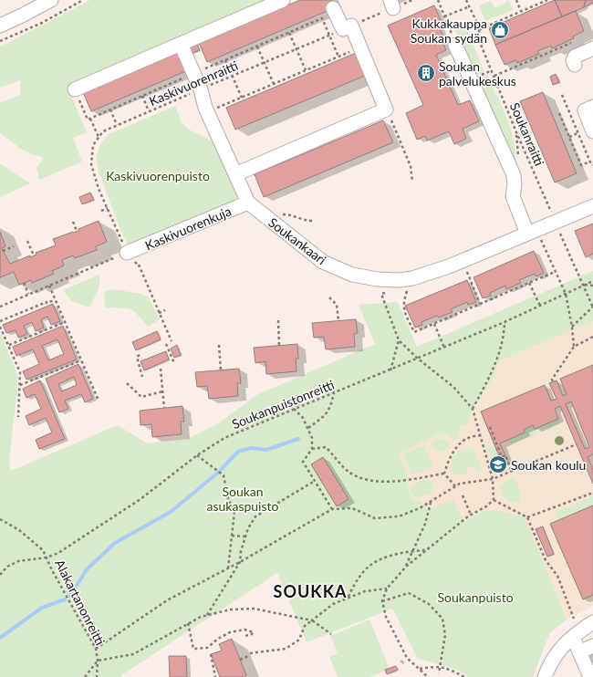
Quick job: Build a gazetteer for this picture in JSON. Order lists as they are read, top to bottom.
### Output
{
  "streets": {
    "street": ["Kaskivuorenkuja", "Soukankaari"],
    "path": [
      "Kaskivuorenraitti",
      "Soukanraitti",
      "Soukanpuistonreitti",
      "Alakartanonreitti"
    ]
  },
  "crossings": [
    ["Kaskivuorenraitti", "Soukankaari"],
    ["Kaskivuorenkuja", "Soukankaari"],
    ["Soukanpuistonreitti", "Alakartanonreitti"]
  ],
  "districts": ["SOUKKA"],
  "parks": ["Kaskivuorenpuisto", "Soukan asukaspuisto", "Soukanpuisto"],
  "places": {
    "shop": ["Kukkakauppa Soukan sydän"],
    "building": ["Soukan palvelukeskus"],
    "school or university": ["Soukan koulu"]
  }
}
